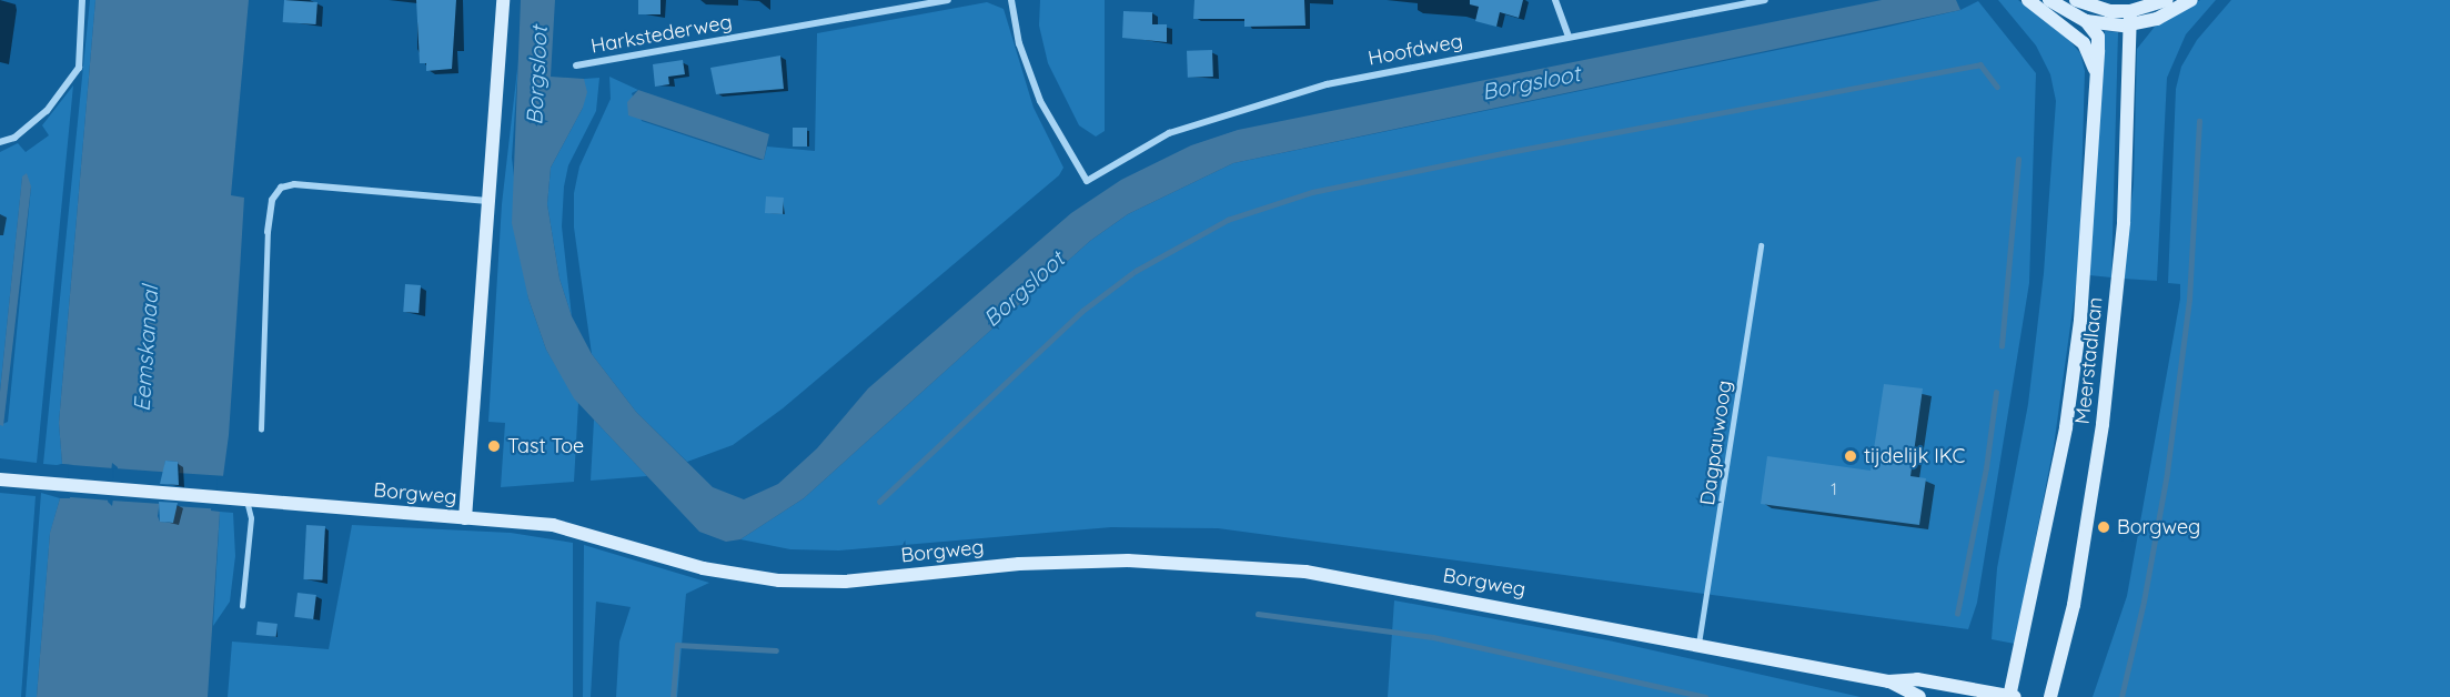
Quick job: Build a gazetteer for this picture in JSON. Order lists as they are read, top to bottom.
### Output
{
  "streets": {
    "main road": ["Meerstadlaan", "Borgweg"],
    "street": ["Harkstederweg", "Hoofdweg"],
    "lane": ["Dagpauwoog"]
  },
  "crossings": [
    ["Meerstadlaan", "Borgweg"],
    ["Dagpauwoog", "Borgweg"]
  ],
  "water": ["Borgsloot", "Eemskanaal"],
  "places": ["Tast Toe", "tijdelijk IKC", "Borgweg"],
  "house_numbers": ["1"]
}
